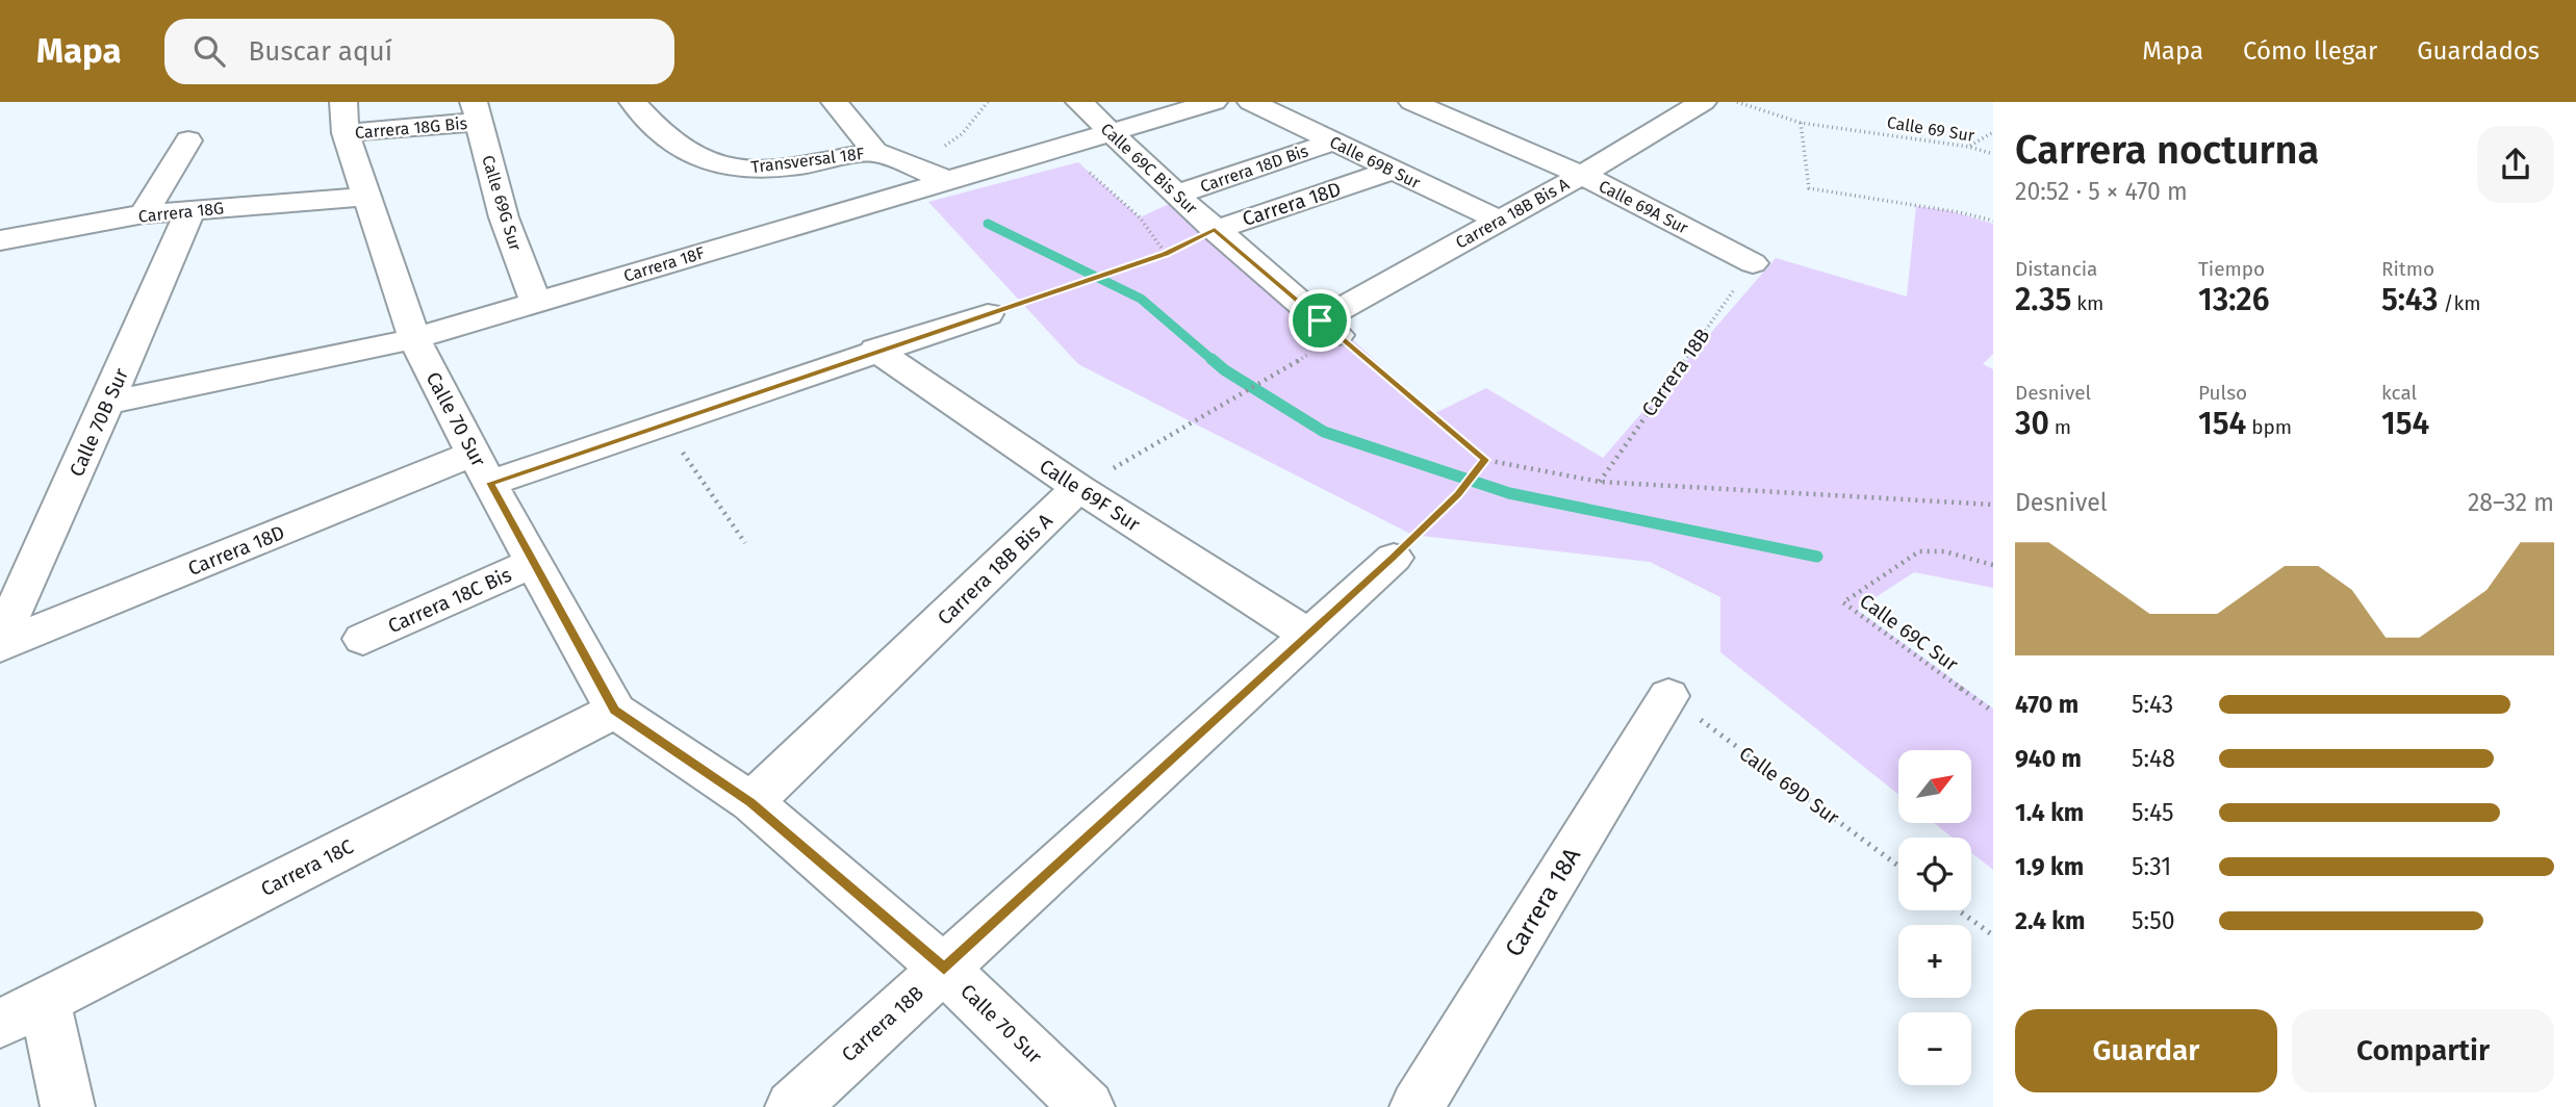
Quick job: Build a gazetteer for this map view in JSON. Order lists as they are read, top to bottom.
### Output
{
  "streets": {
    "street": [
      "Carrera 18G Bis",
      "Transversal 18F",
      "Calle 69B Sur",
      "Calle 69C Bis Sur",
      "Carrera 18D Bis",
      "Calle 69G Sur",
      "Carrera 18D",
      "Calle 69A Sur",
      "Carrera 18G",
      "Carrera 18B Bis A",
      "Carrera 18F",
      "Carrera 18B",
      "Calle 70 Sur",
      "Calle 70B Sur",
      "Calle 69F Sur",
      "Carrera 18C Bis",
      "Carrera 18C",
      "Carrera 18A"
    ],
    "path": ["Calle 69 Sur", "Calle 69C Sur", "Calle 69D Sur"]
  },
  "crossings": [
    ["Carrera 18G Bis", "Calle 69G Sur"],
    ["Carrera 18G Bis", "Calle 70 Sur"],
    ["Calle 69B Sur", "Carrera 18D Bis"],
    ["Calle 69B Sur", "Carrera 18D"],
    ["Calle 69B Sur", "Carrera 18B Bis A"],
    ["Calle 69C Bis Sur", "Carrera 18D Bis"],
    ["Calle 69C Bis Sur", "Carrera 18D"],
    ["Calle 69C Bis Sur", "Carrera 18B Bis A"],
    ["Calle 69C Bis Sur", "Carrera 18F"],
    ["Calle 69G Sur", "Carrera 18F"],
    ["Carrera 18D", "Calle 70 Sur"],
    ["Carrera 18D", "Calle 69F Sur"],
    ["Calle 69A Sur", "Carrera 18B Bis A"],
    ["Calle 69A Sur", "Carrera 18B"],
    ["Carrera 18G", "Calle 70 Sur"],
    ["Carrera 18G", "Calle 70B Sur"],
    ["Carrera 18B Bis A", "Calle 70 Sur"],
    ["Carrera 18B Bis A", "Calle 69F Sur"],
    ["Carrera 18F", "Calle 70 Sur"],
    ["Carrera 18F", "Calle 70B Sur"],
    ["Carrera 18B", "Calle 70 Sur"],
    ["Carrera 18B", "Calle 69F Sur"],
    ["Calle 70 Sur", "Carrera 18C Bis"],
    ["Calle 70 Sur", "Carrera 18C"],
    ["Calle 69D Sur", "Carrera 18A"]
  ],
  "north": "top right",
  "page": {
    "header": "Mapa",
    "search": "Buscar aquí",
    "nav": ["Mapa", "Cómo llegar", "Guardados"],
    "heading": ["Carrera nocturna", "20:52 · 5 × 470 m"],
    "stats": [
      ["Distancia", "2.35 km"],
      ["Tiempo", "13:26"],
      ["Ritmo", "5:43 /km"],
      ["Desnivel", "30 m"],
      ["Pulso", "154 bpm"],
      ["kcal", "154"]
    ],
    "chart": ["Desnivel", "28–32 m"],
    "list": [
      {
        "name": "470 m",
        "note": "5:43"
      },
      {
        "name": "940 m",
        "note": "5:48"
      },
      {
        "name": "1.4 km",
        "note": "5:45"
      },
      {
        "name": "1.9 km",
        "note": "5:31"
      },
      {
        "name": "2.4 km",
        "note": "5:50"
      }
    ],
    "map_buttons": ["+", "−"],
    "buttons": ["Guardar", "Compartir"]
  }
}
